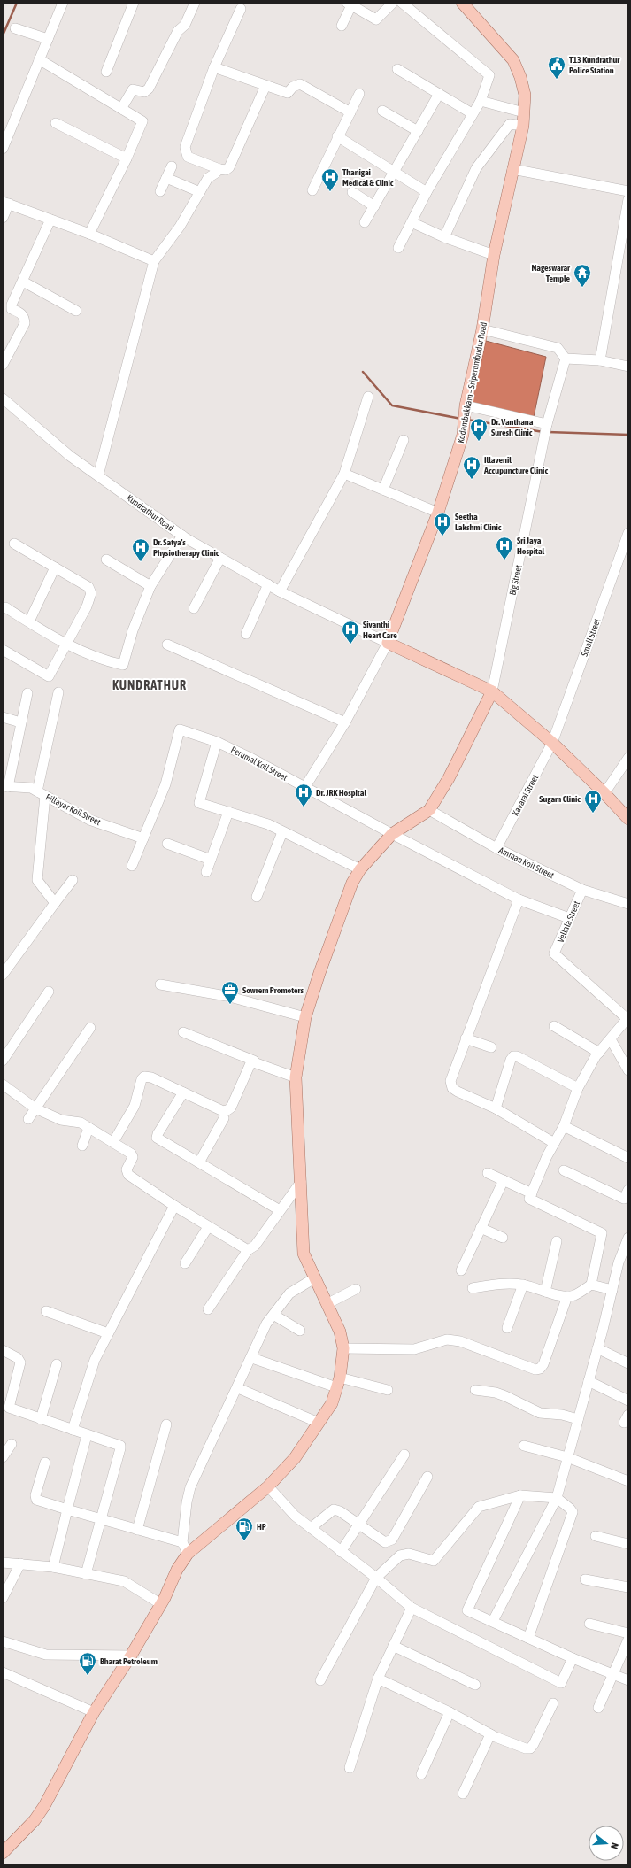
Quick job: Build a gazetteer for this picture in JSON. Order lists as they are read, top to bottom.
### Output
{
  "streets": {
    "main road": ["Kodambakkam – Sriperumbudur Road"],
    "street": [
      "Kundrathur Road",
      "Big Street",
      "Small Street",
      "Perumal Koil Street",
      "Kavarai Street",
      "Pillayar Koil Street",
      "Amman Koil Street",
      "Vellala Street"
    ]
  },
  "crossings": [
    ["Kodambakkam – Sriperumbudur Road", "Kundrathur Road"],
    ["Small Street", "Kavarai Street"],
    ["Perumal Koil Street", "Pillayar Koil Street"],
    ["Perumal Koil Street", "Vellala Street"],
    ["Kavarai Street", "Amman Koil Street"],
    ["Amman Koil Street", "Vellala Street"]
  ],
  "districts": ["KUNDRATHUR"],
  "places": {
    "public building": ["T13 Kundrathur Police Station"],
    "hospital": [
      "Thanigai Medical & Clinic",
      "Dr. Vanthana Suresh Clinic",
      "Illavenil Accupuncture Clinic",
      "Seetha Lakshmi Clinic",
      "Sri Jaya Hospital",
      "Dr. Satya's Physiotherapy Clinic",
      "Sivanthi Heart Care",
      "Dr. JRK Hospital",
      "Sugam Clinic"
    ],
    "temple": ["Nageswarar Temple"],
    "office": ["Sowrem Promoters"],
    "fuel station": ["HP", "Bharat Petroleum"]
  },
  "north": "right"
}
